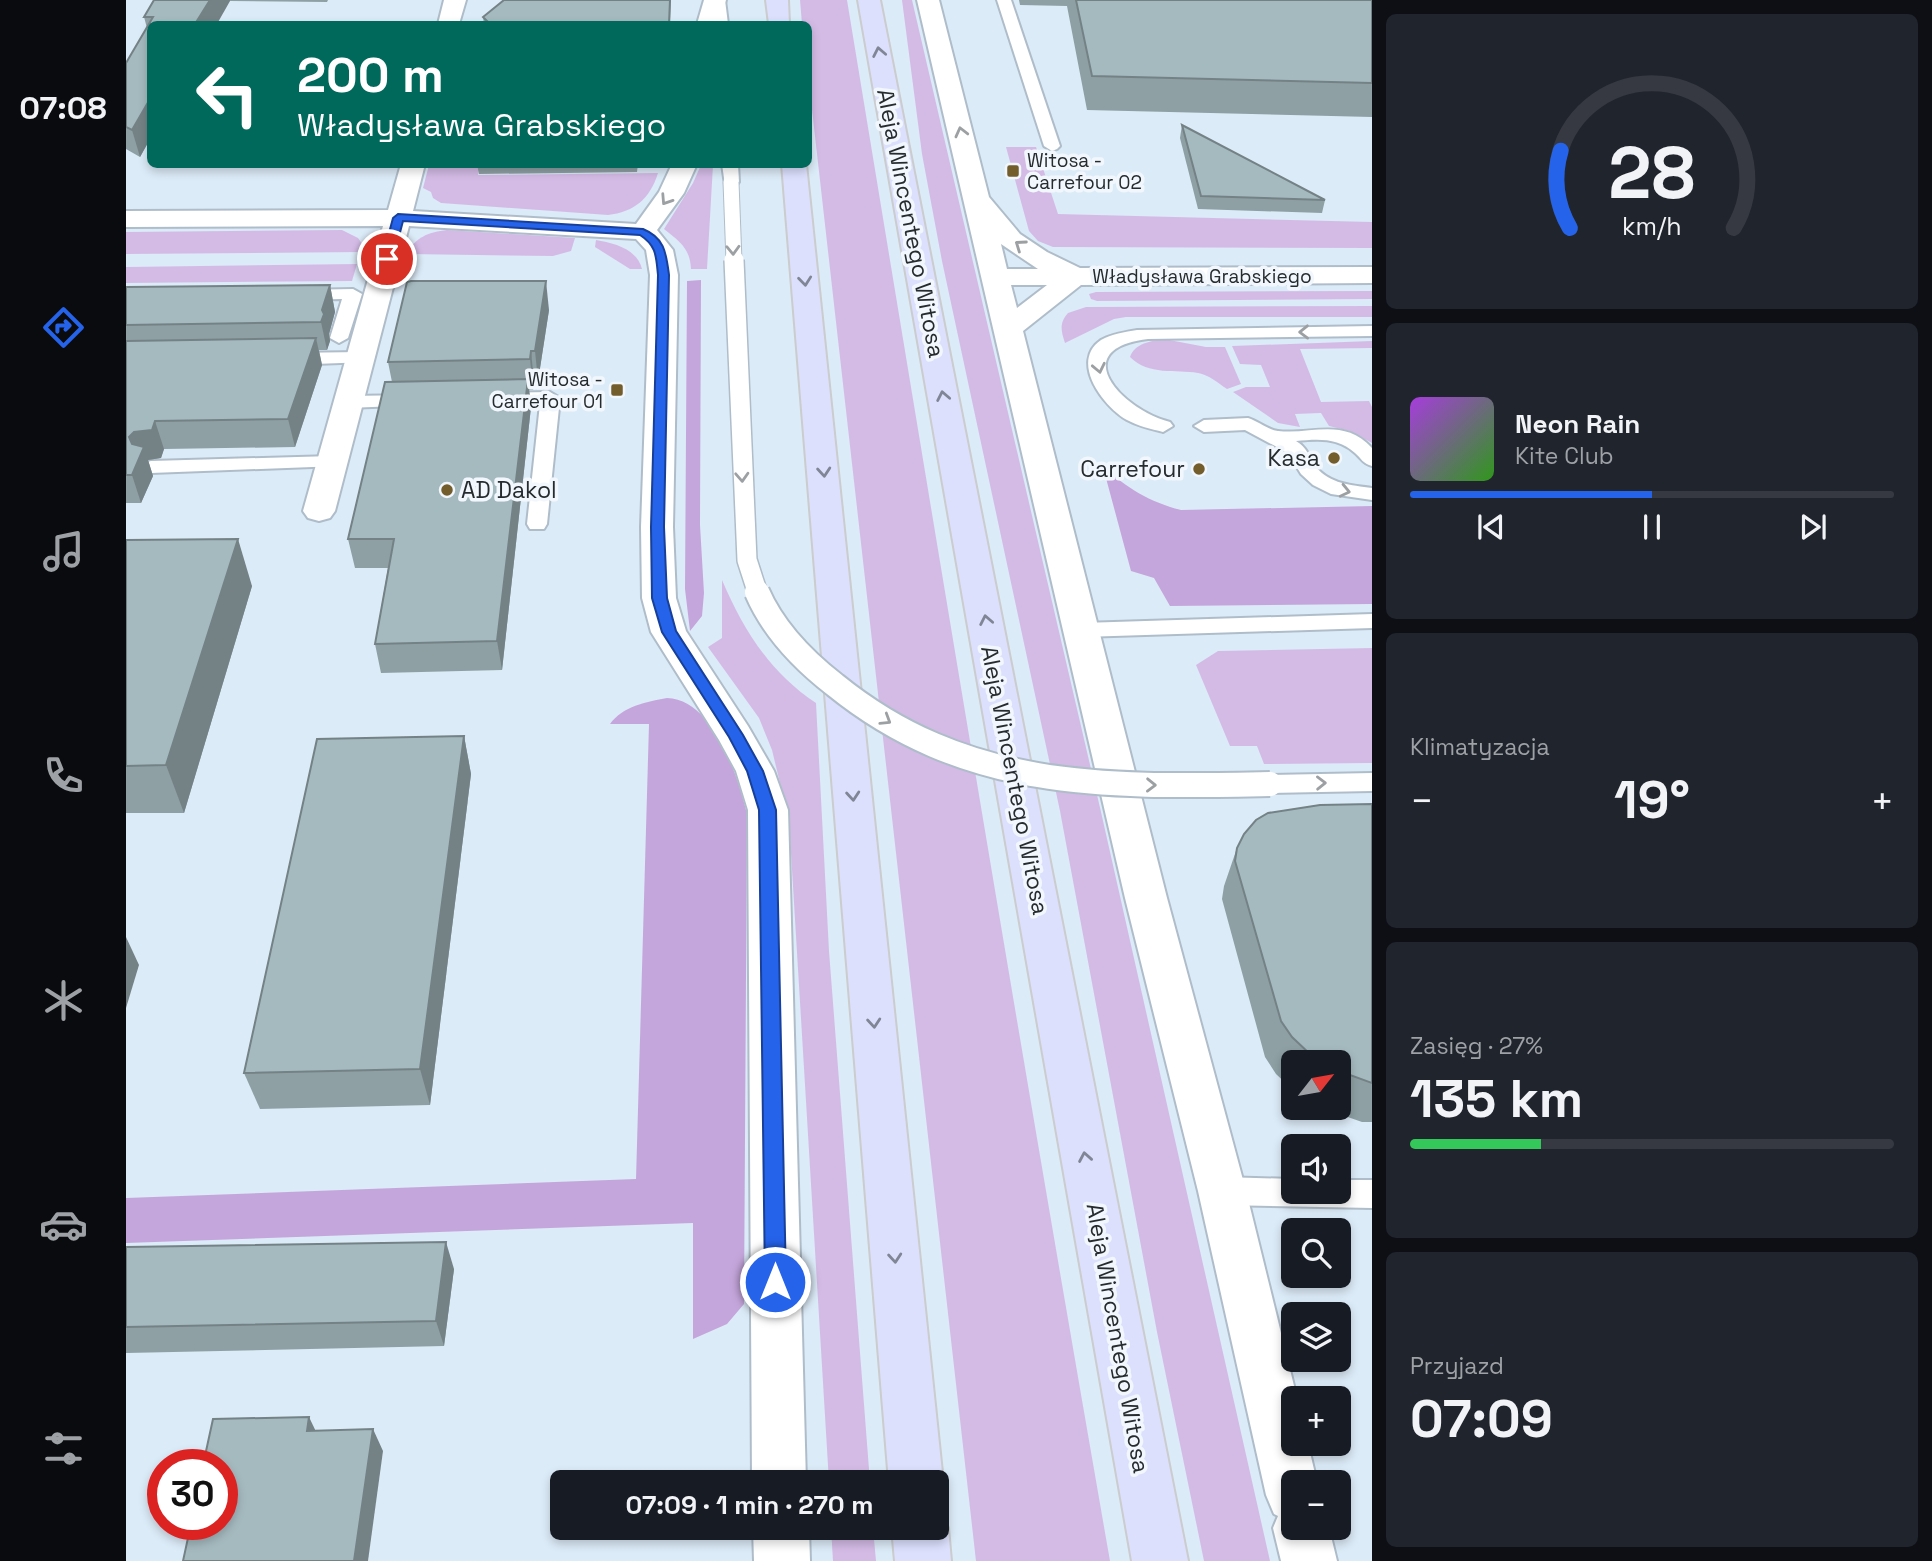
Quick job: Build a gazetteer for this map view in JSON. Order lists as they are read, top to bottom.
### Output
{
  "streets": {
    "main road": ["Aleja Wincentego Witosa"],
    "street": ["Władysława Grabskiego"]
  },
  "places": {
    "transit": ["Witosa - Carrefour 02", "Witosa - Carrefour 01"],
    "other": ["Kasa", "Carrefour", "AD Dakol"]
  },
  "north": "top right",
  "page": {
    "tabs": "07:08",
    "turn": ["200 m", "Władysława Grabskiego"],
    "song": ["Neon Rain", "Kite Club"],
    "tile": [
      "Klimatyzacja",
      ["Zasięg · 27%", "135 km"],
      ["Przyjazd", "07:09"]
    ],
    "heat": ["−", "19°", "+"],
    "map_buttons": ["+", "−"],
    "limit": "30",
    "trip": "07:09 · 1 min · 270 m",
    "gauge": ["28", "km/h"]
  }
}
